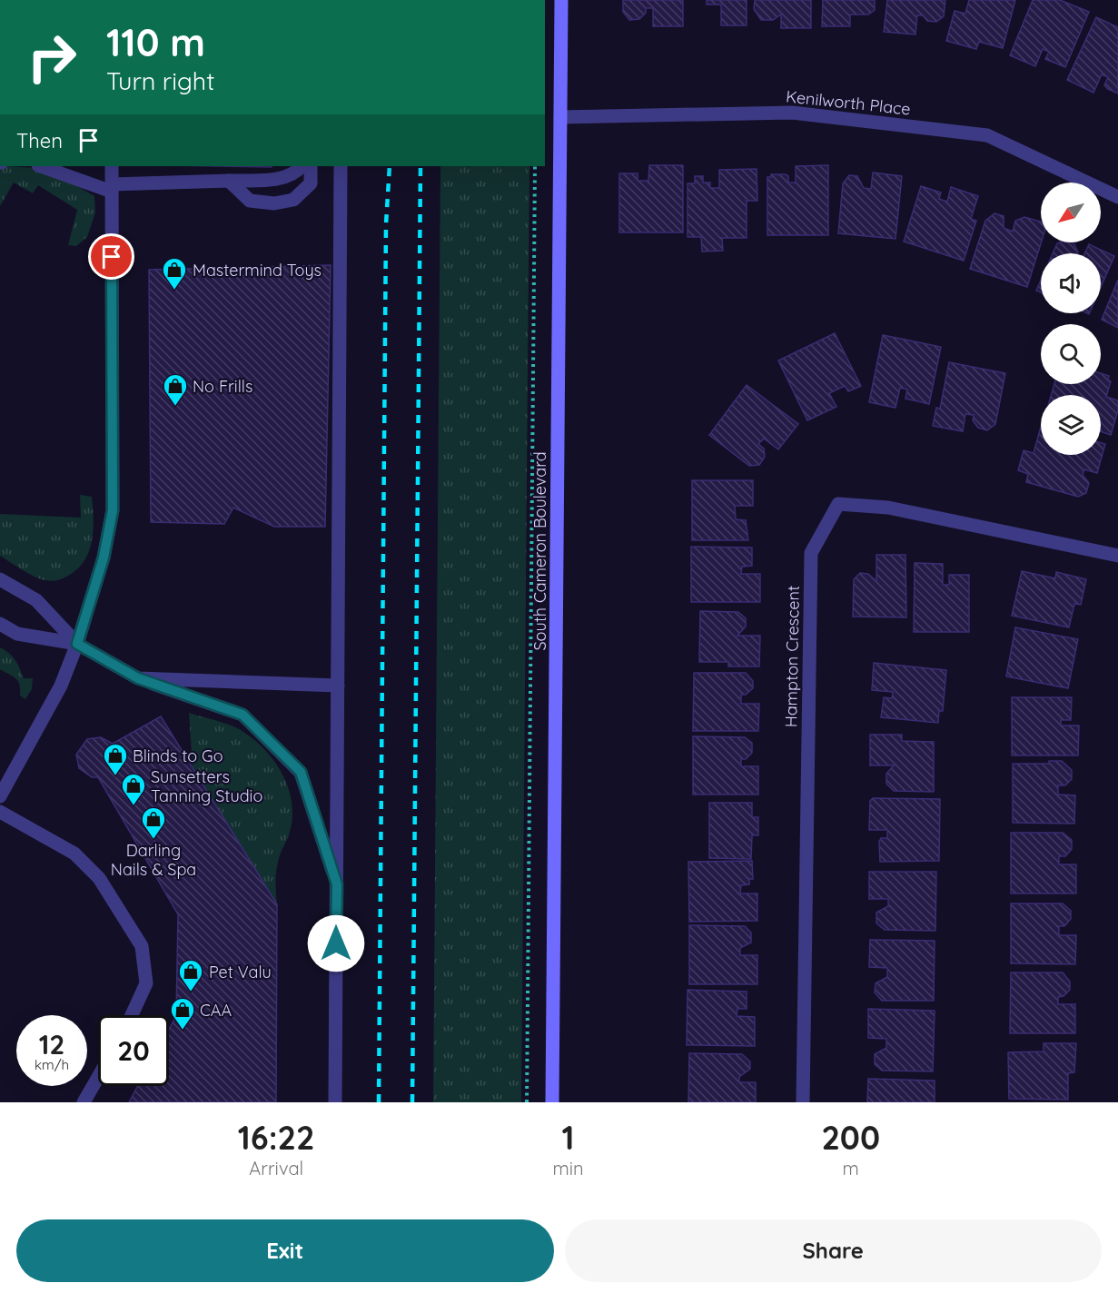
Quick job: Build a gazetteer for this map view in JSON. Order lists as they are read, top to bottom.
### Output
{
  "streets": {
    "street": ["Kenilworth Place", "South Cameron Boulevard", "Hampton Crescent"]
  },
  "crossings": [
    ["Kenilworth Place", "South Cameron Boulevard"]
  ],
  "places": {
    "shop": [
      "Mastermind Toys",
      "No Frills",
      "Blinds to Go",
      "Sunsetters Tanning Studio",
      "Darling Nails & Spa",
      "Pet Valu",
      "CAA"
    ]
  },
  "north": "bottom left",
  "page": {
    "turn": ["110 m", "Turn right"],
    "then": "Then",
    "speed": "12 km/h",
    "limit": "20",
    "eta": [
      "16:22",
      "Arrival",
      "1",
      "min",
      "200",
      "m"
    ],
    "buttons": ["Exit", "Share"]
  }
}
